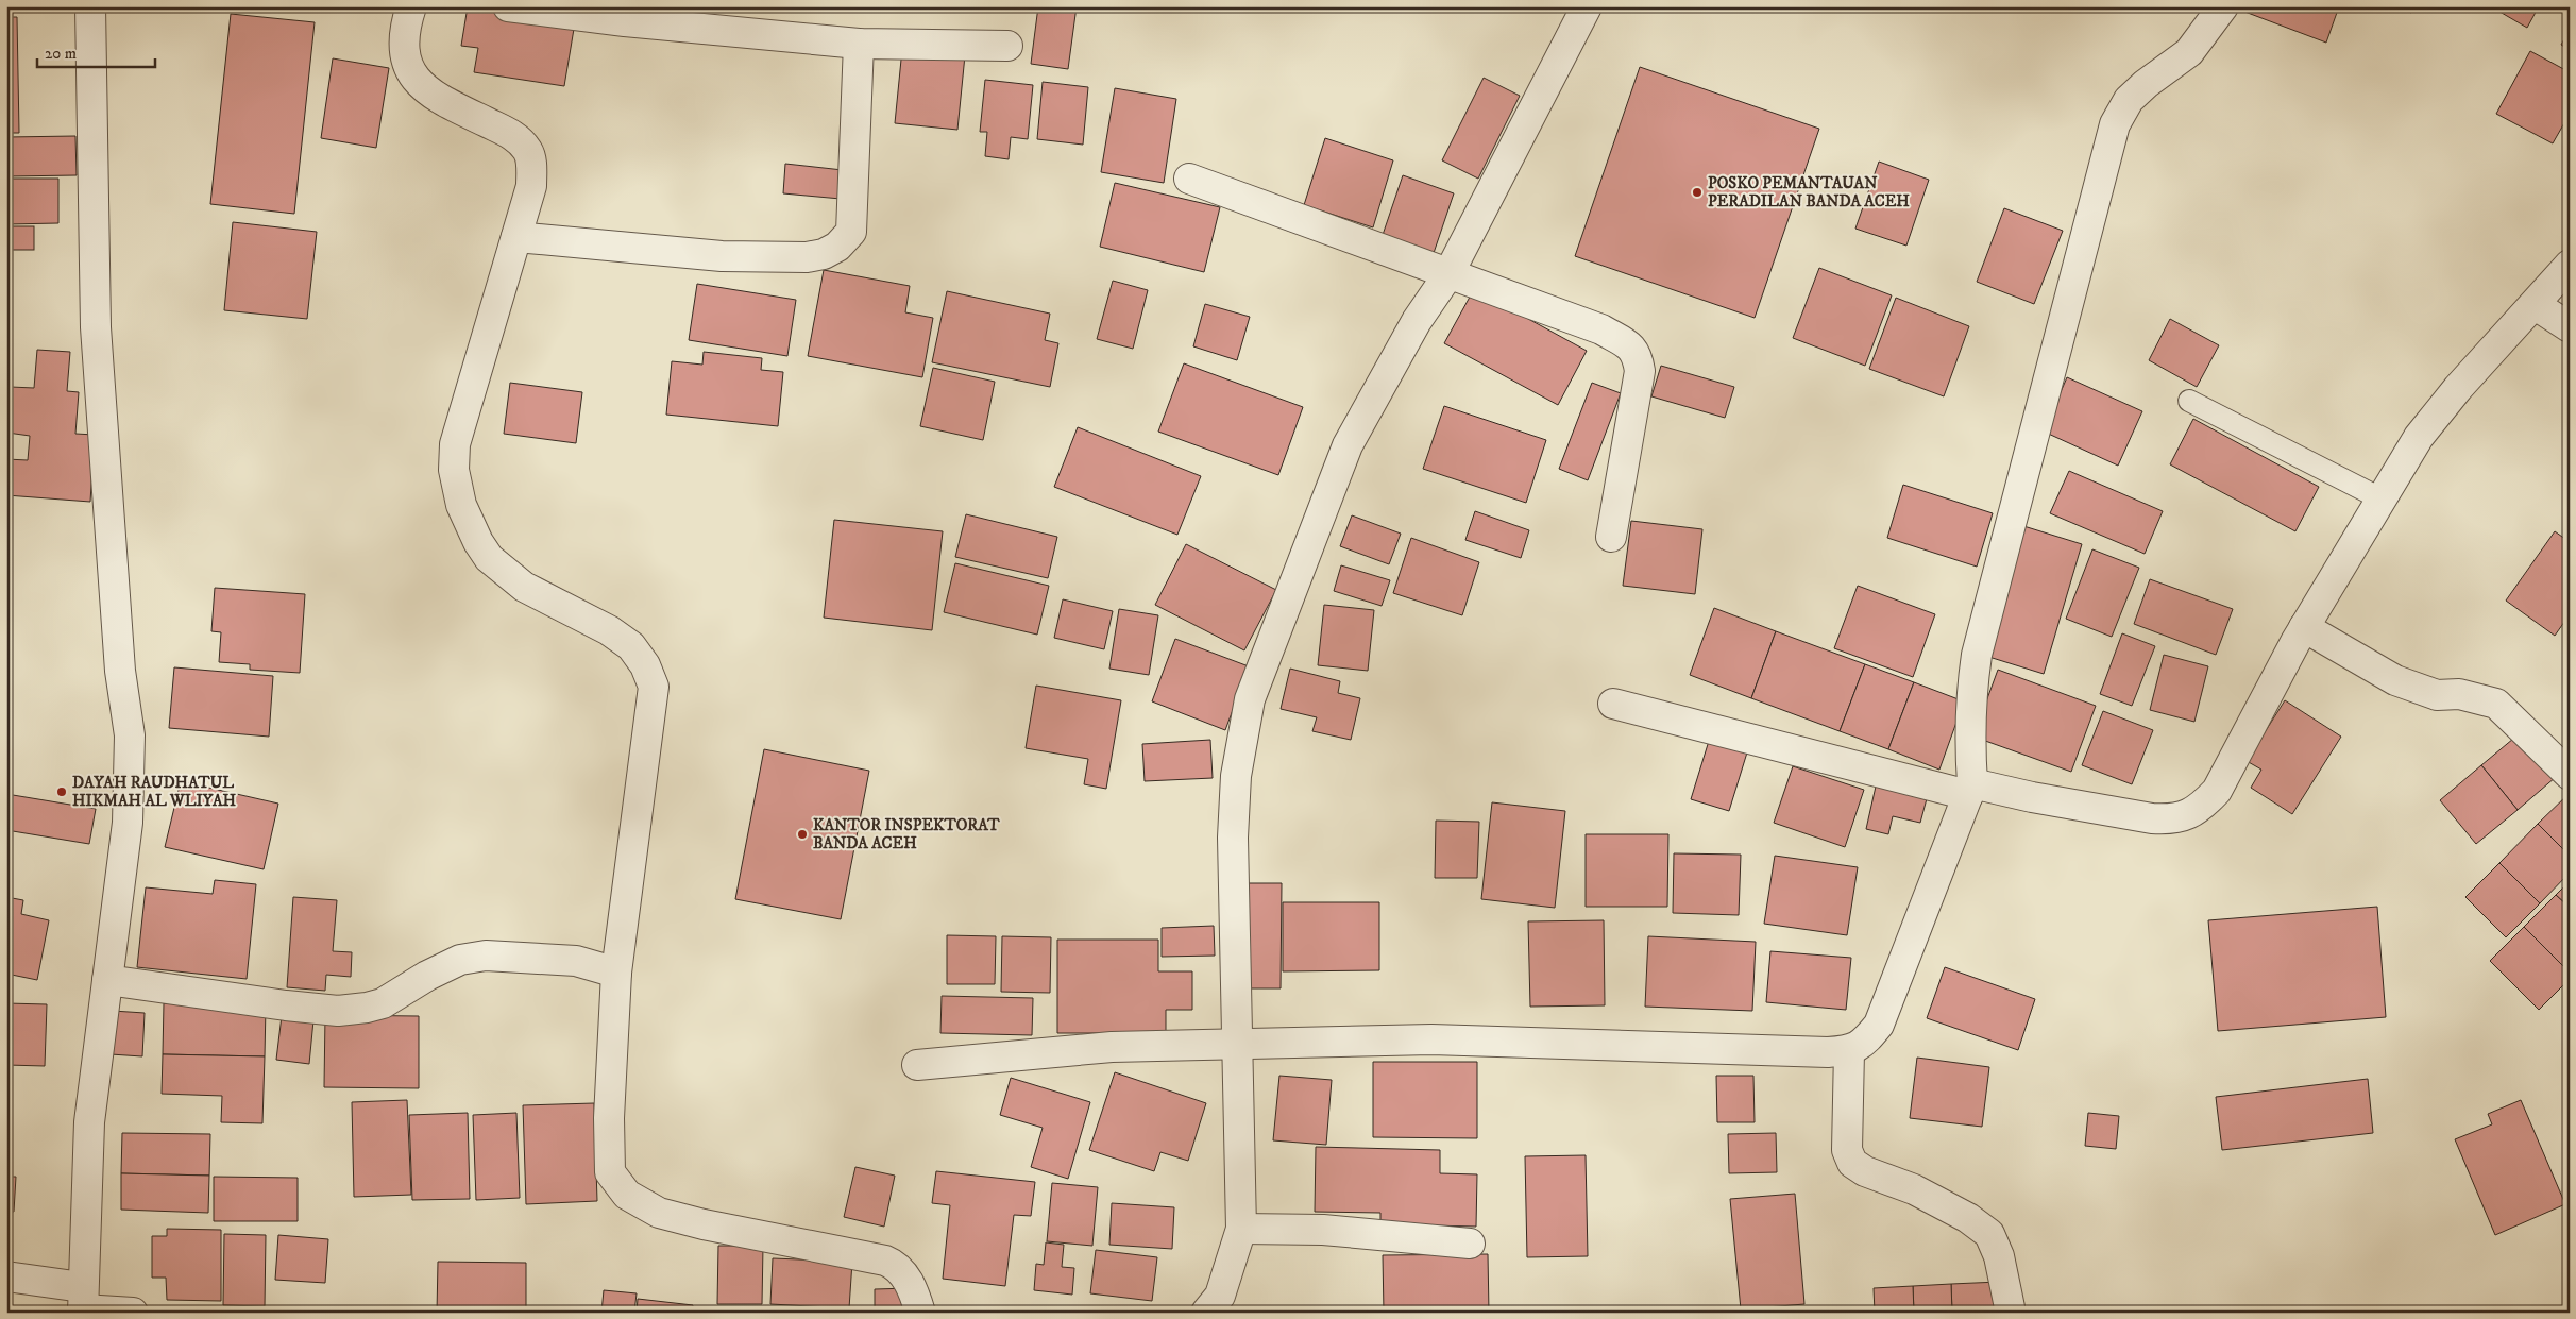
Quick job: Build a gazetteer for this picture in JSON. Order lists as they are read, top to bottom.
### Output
{
  "places": ["POSKO PEMANTAUAN PERADILAN BANDA ACEH", "DAYAH RAUDHATUL HIKMAH AL WLIYAH", "KANTOR INSPEKTORAT BANDA ACEH"],
  "scale_bar": "20 m"
}
